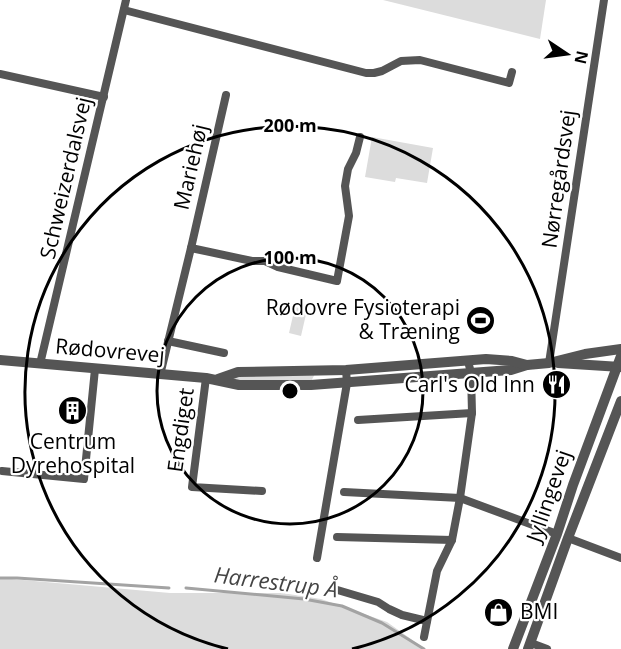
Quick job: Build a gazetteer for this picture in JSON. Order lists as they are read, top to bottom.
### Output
{
  "streets": {
    "street": [
      "Mariehøj",
      "Schweizerdalsvej",
      "Nørregårdsvej",
      "Rødovrevej",
      "Engdiget",
      "Jyllingevej"
    ]
  },
  "crossings": [
    ["Mariehøj", "Rødovrevej"],
    ["Schweizerdalsvej", "Rødovrevej"],
    ["Nørregårdsvej", "Rødovrevej"],
    ["Rødovrevej", "Engdiget"],
    ["Rødovrevej", "Jyllingevej"]
  ],
  "water": ["Harrestrup Å"],
  "places": {
    "sports": ["Rødovre Fysioterapi & Træning"],
    "restaurant": ["Carl's Old Inn"],
    "building": ["Centrum Dyrehospital"],
    "shop": ["BMI"]
  },
  "north": "right",
  "rings": ["200 m", "100 m"]
}
